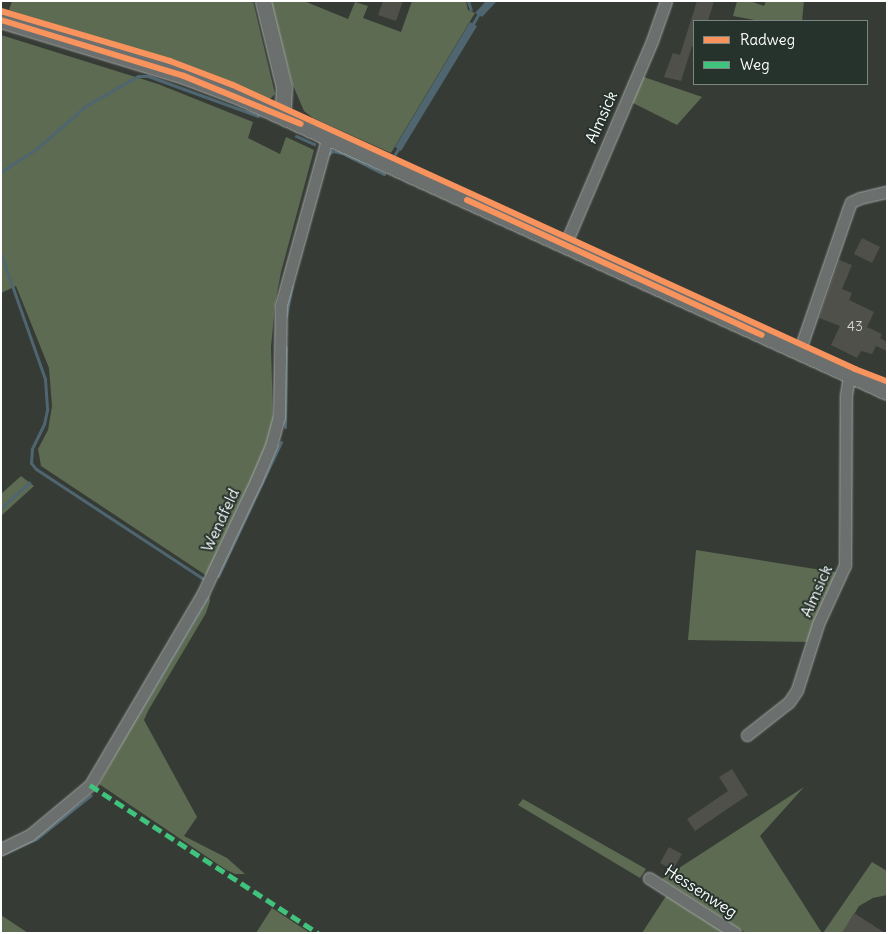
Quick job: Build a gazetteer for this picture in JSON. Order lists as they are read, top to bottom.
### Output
{
  "streets": {
    "street": ["Almsick", "Wendfeld", "Hessenweg"]
  },
  "house_numbers": ["43"],
  "legend": ["Radweg", "Weg"]
}
